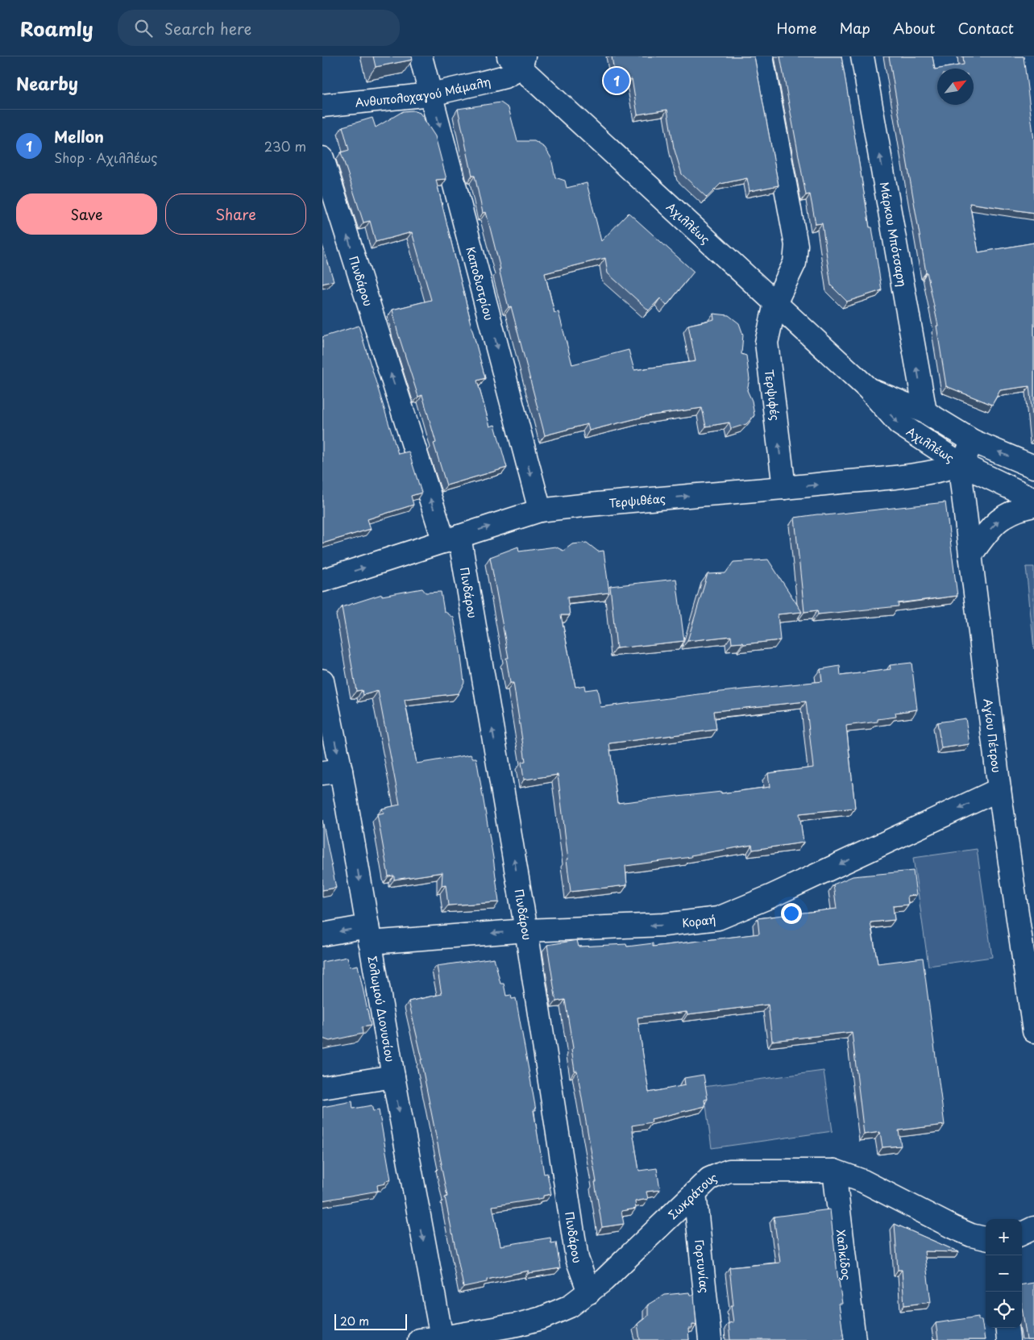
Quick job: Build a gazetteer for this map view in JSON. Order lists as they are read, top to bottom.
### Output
{
  "streets": {
    "street": [
      "Ανθυπολοχαγού Μάμαλη",
      "Αχιλλέως",
      "Μάρκου Μπότσαρη",
      "Πινδάρου",
      "Καποδιστρίου",
      "Τερψιφές",
      "Τερψιθέας",
      "Αγίου Πέτρου",
      "Κοραή",
      "Σολωμού Διονυσίου",
      "Σωκράτους",
      "Χαλκίδος",
      "Γορτυνίας"
    ]
  },
  "crossings": [
    ["Ανθυπολοχαγού Μάμαλη", "Αχιλλέως"],
    ["Ανθυπολοχαγού Μάμαλη", "Καποδιστρίου"],
    ["Αχιλλέως", "Μάρκου Μπότσαρη"],
    ["Αχιλλέως", "Τερψιφές"],
    ["Αχιλλέως", "Τερψιθέας"],
    ["Αχιλλέως", "Αγίου Πέτρου"],
    ["Πινδάρου", "Τερψιθέας"],
    ["Πινδάρου", "Κοραή"],
    ["Πινδάρου", "Σωκράτους"],
    ["Καποδιστρίου", "Τερψιθέας"],
    ["Τερψιφές", "Τερψιθέας"],
    ["Τερψιθέας", "Αγίου Πέτρου"],
    ["Αγίου Πέτρου", "Κοραή"],
    ["Κοραή", "Σολωμού Διονυσίου"],
    ["Σολωμού Διονυσίου", "Σωκράτους"],
    ["Σωκράτους", "Χαλκίδος"],
    ["Σωκράτους", "Γορτυνίας"]
  ],
  "one_way": [
    "Μάρκου Μπότσαρη",
    "Πινδάρου",
    "Καποδιστρίου",
    "Τερψιφές",
    "Τερψιθέας",
    "Κοραή",
    "Σολωμού Διονυσίου"
  ],
  "scale_bar": "20 m",
  "north": "top right",
  "page": {
    "header": "Roamly",
    "search": "Search here",
    "nav": [
      "Home",
      "Map",
      "About",
      "Contact"
    ],
    "heading": "Nearby",
    "pins": "1",
    "list": [
      {
        "mark": "1",
        "name": "Mellon",
        "note": "Shop · Αχιλλέως",
        "value": "230 m"
      }
    ],
    "buttons": ["Save", "Share"],
    "map_buttons": ["+", "−"],
    "scale": "20 m"
  }
}
